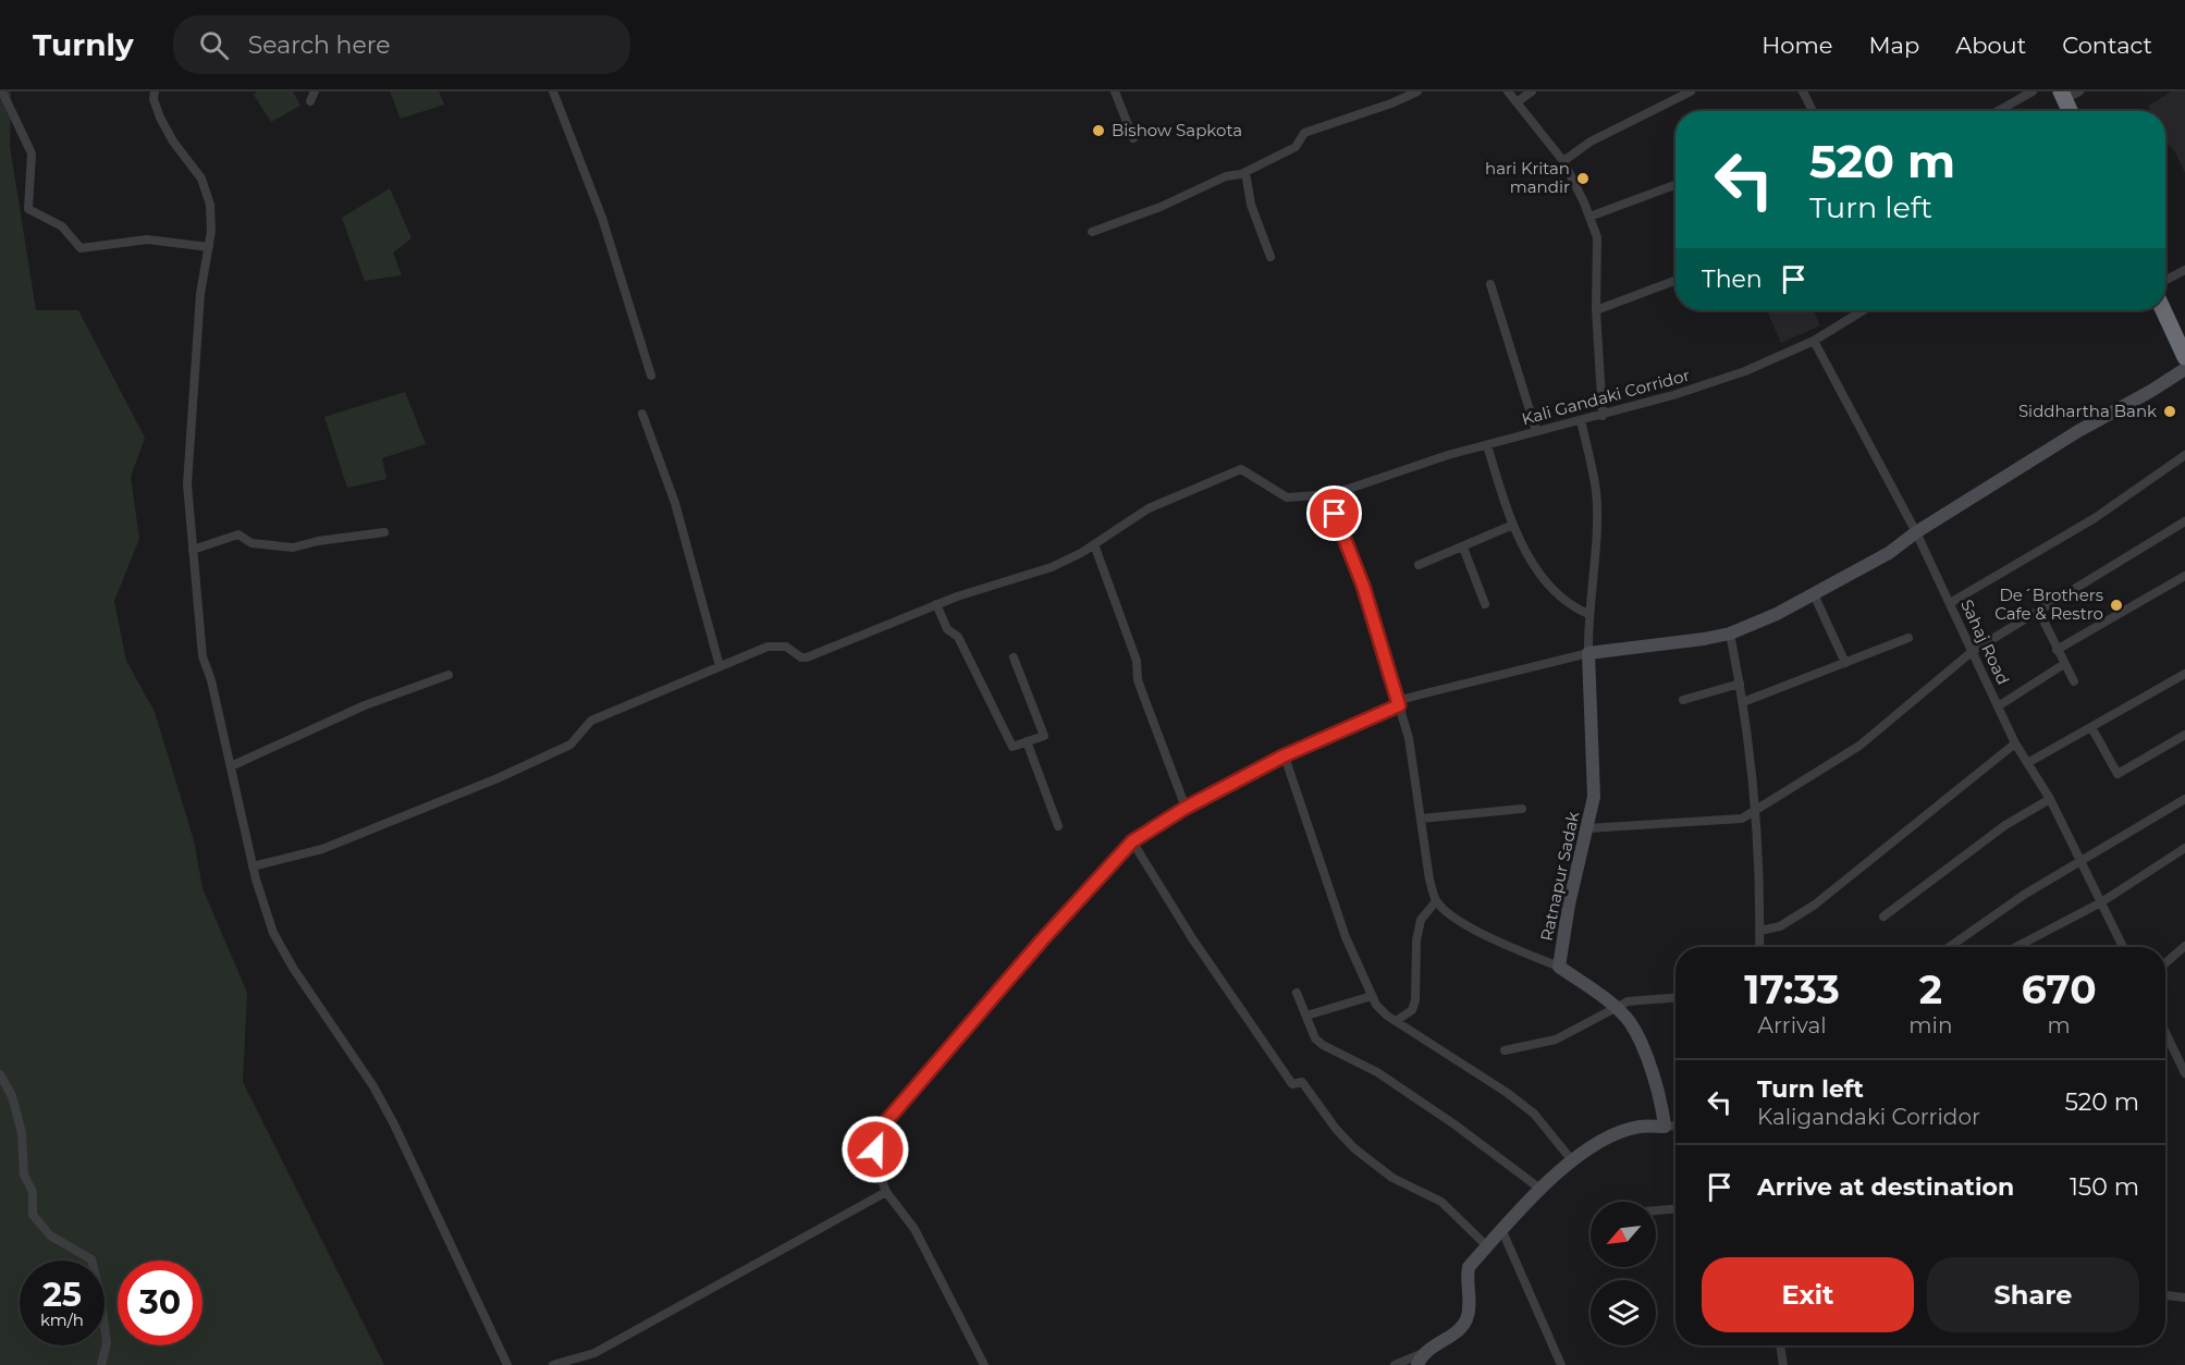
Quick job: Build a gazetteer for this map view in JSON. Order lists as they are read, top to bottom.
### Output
{
  "streets": {
    "main road": ["Ratnapur Sadak"],
    "street": ["Kali Gandaki Corridor", "Sahaj Road"]
  },
  "crossings": [
    ["Kali Gandaki Corridor", "Sahaj Road"]
  ],
  "places": [
    "Bishow Sapkota",
    "hari Kritan mandir",
    "Siddhartha Bank",
    "De´Brothers Cafe & Restro"
  ],
  "north": "bottom left",
  "page": {
    "header": "Turnly",
    "search": "Search here",
    "nav": [
      "Home",
      "Map",
      "About",
      "Contact"
    ],
    "turn": ["520 m", "Turn left"],
    "then": "Then",
    "eta": [
      "17:33",
      "Arrival",
      "2",
      "min",
      "670",
      "m"
    ],
    "list": [
      {
        "name": "Turn left",
        "note": "Kaligandaki Corridor",
        "value": "520 m"
      },
      {
        "name": "Arrive at destination",
        "value": "150 m"
      }
    ],
    "buttons": ["Exit", "Share"],
    "speed": "25 km/h",
    "limit": "30"
  }
}
